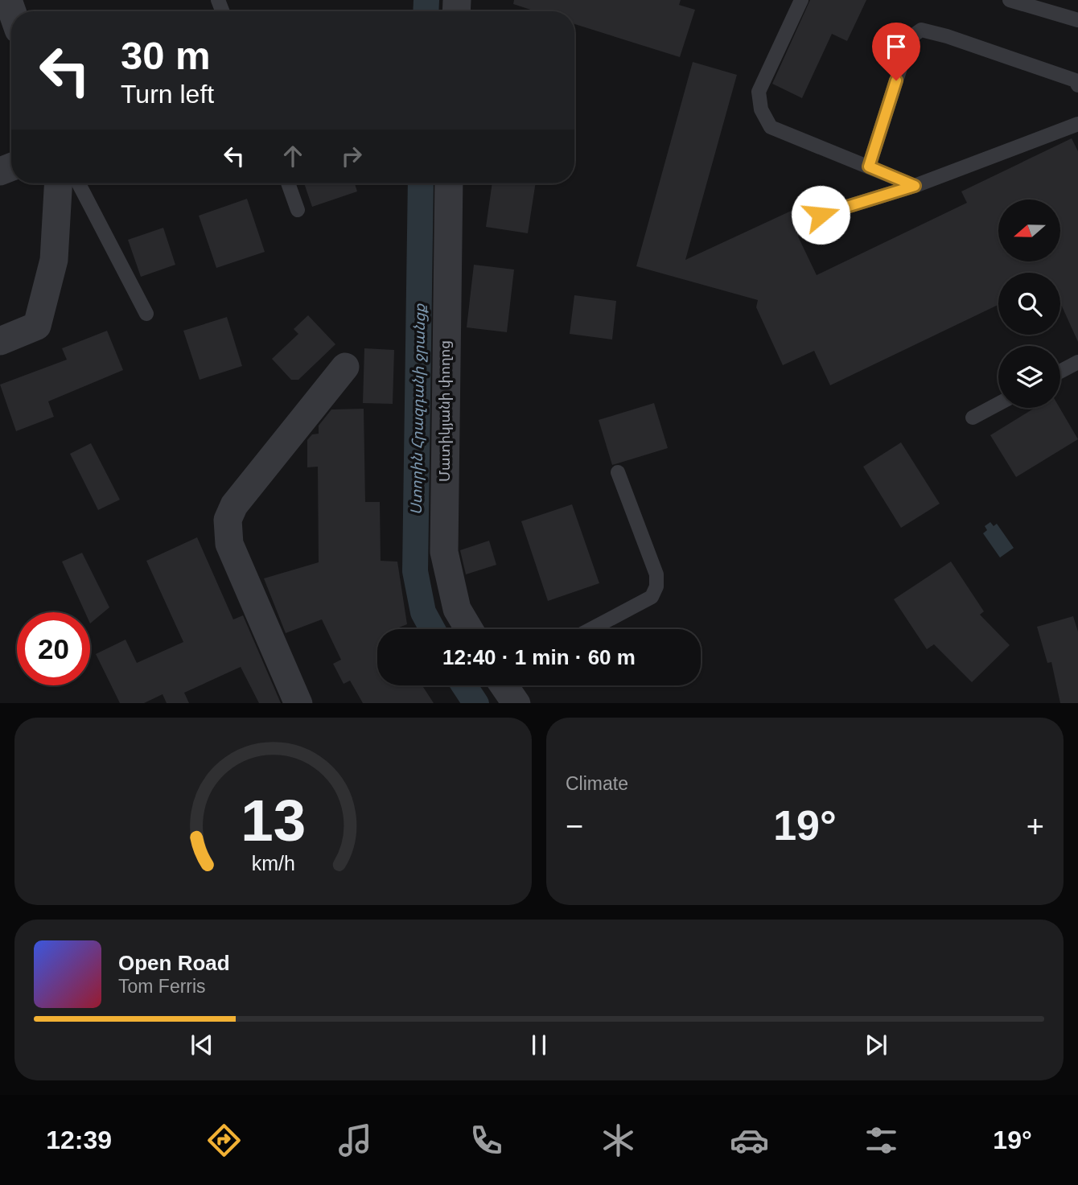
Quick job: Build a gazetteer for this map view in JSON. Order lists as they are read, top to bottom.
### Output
{
  "streets": {
    "street": ["Մատիկյանի փողոց"]
  },
  "water": ["Ստորին Հրազդանի ջրանցք"],
  "north": "left",
  "page": {
    "turn": ["30 m", "Turn left"],
    "limit": "20",
    "trip": "12:40 · 1 min · 60 m",
    "tile": "Climate",
    "heat": ["−", "19°", "+"],
    "song": ["Open Road", "Tom Ferris"],
    "tabs": ["12:39", "19°"],
    "gauge": ["13", "km/h"]
  }
}
